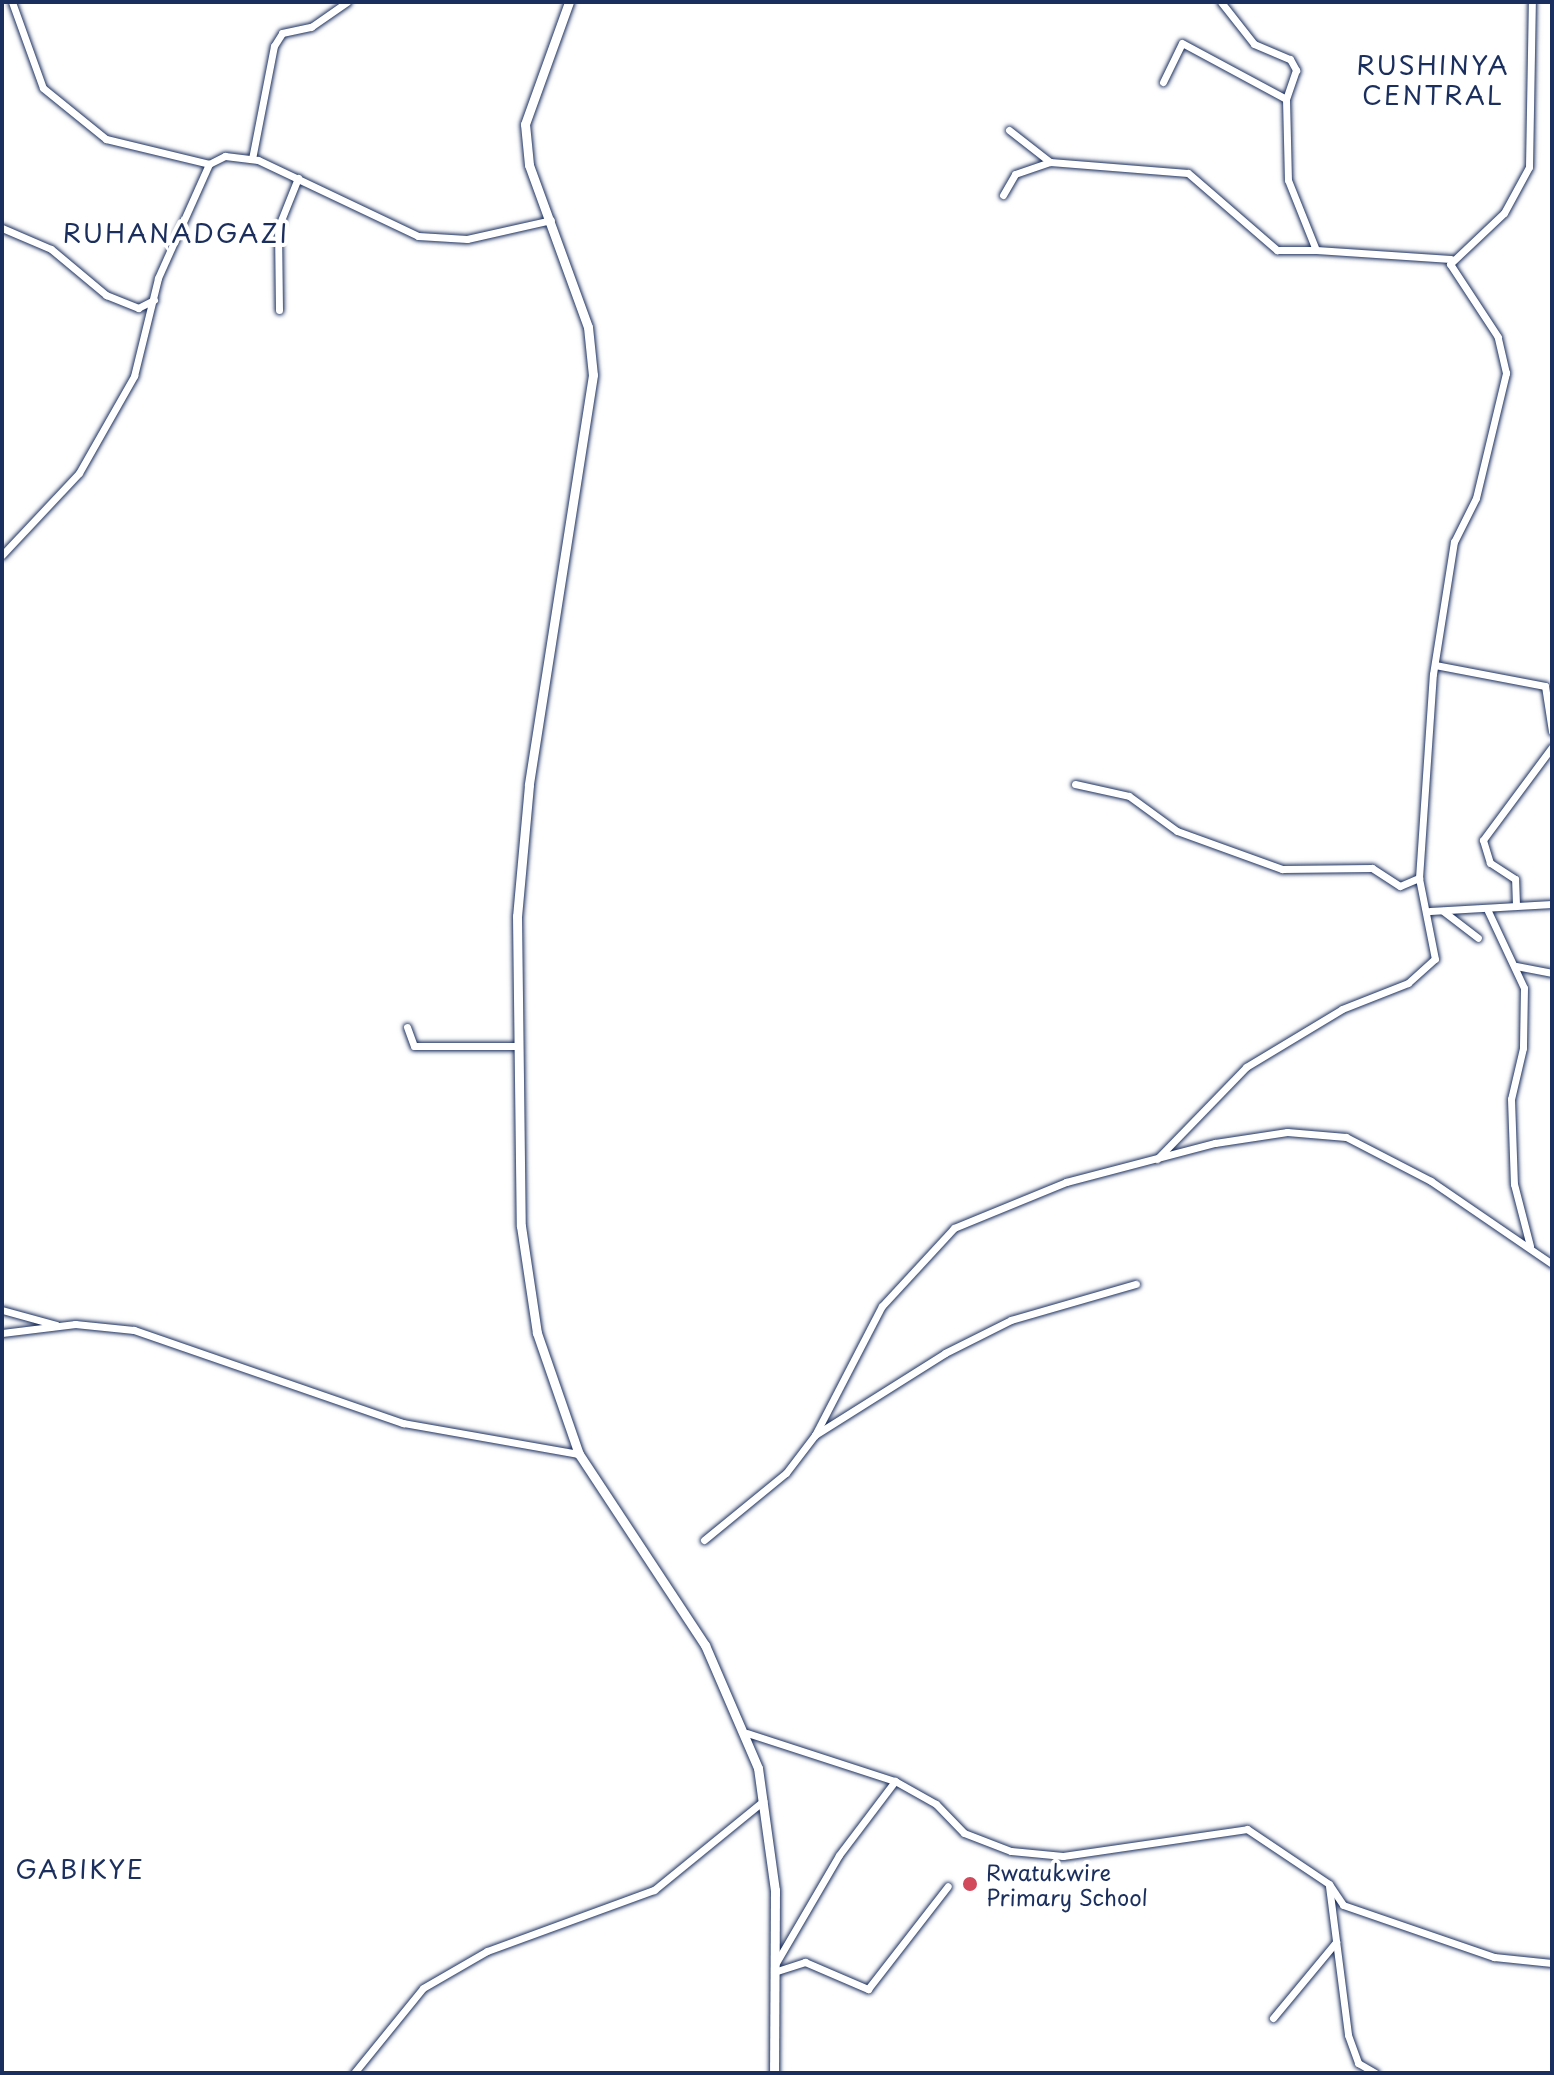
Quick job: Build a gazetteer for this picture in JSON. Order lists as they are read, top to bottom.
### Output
{
  "districts": ["RUSHINYA CENTRAL", "RUHANADGAZI", "GABIKYE"],
  "places": ["Rwatukwire Primary School"]
}
